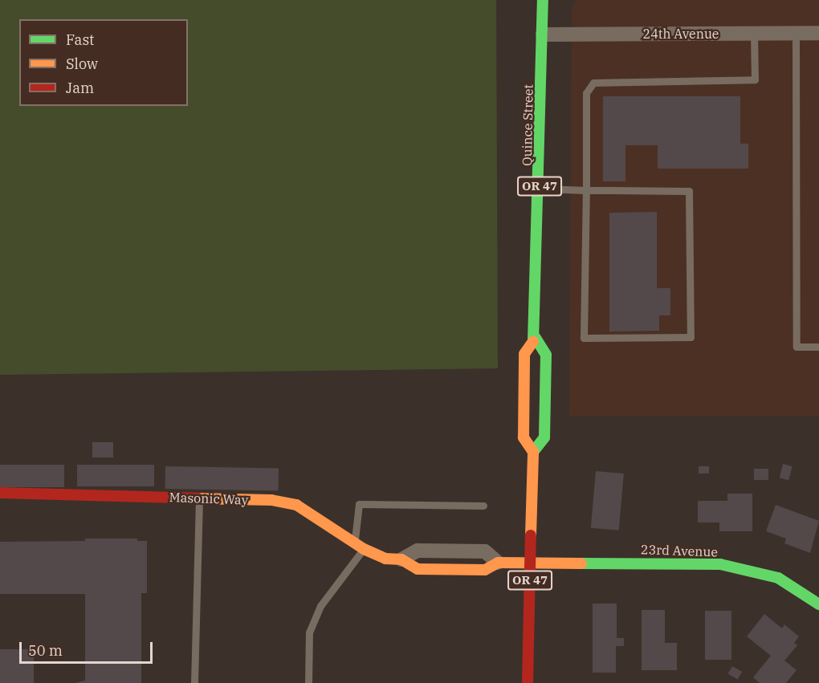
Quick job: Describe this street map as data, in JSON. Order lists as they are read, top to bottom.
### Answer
{
  "streets": {
    "main road": [
      "Quince Street",
      "OR 47",
      "Masonic Way",
      "23rd Avenue"
    ],
    "street": ["24th Avenue"]
  },
  "crossings": [
    ["24th Avenue", "Quince Street"],
    ["Quince Street", "Masonic Way"],
    ["Quince Street", "23rd Avenue"],
    ["Masonic Way", "23rd Avenue"]
  ],
  "legend": ["Fast", "Slow", "Jam"],
  "scale_bar": "50 m"
}
